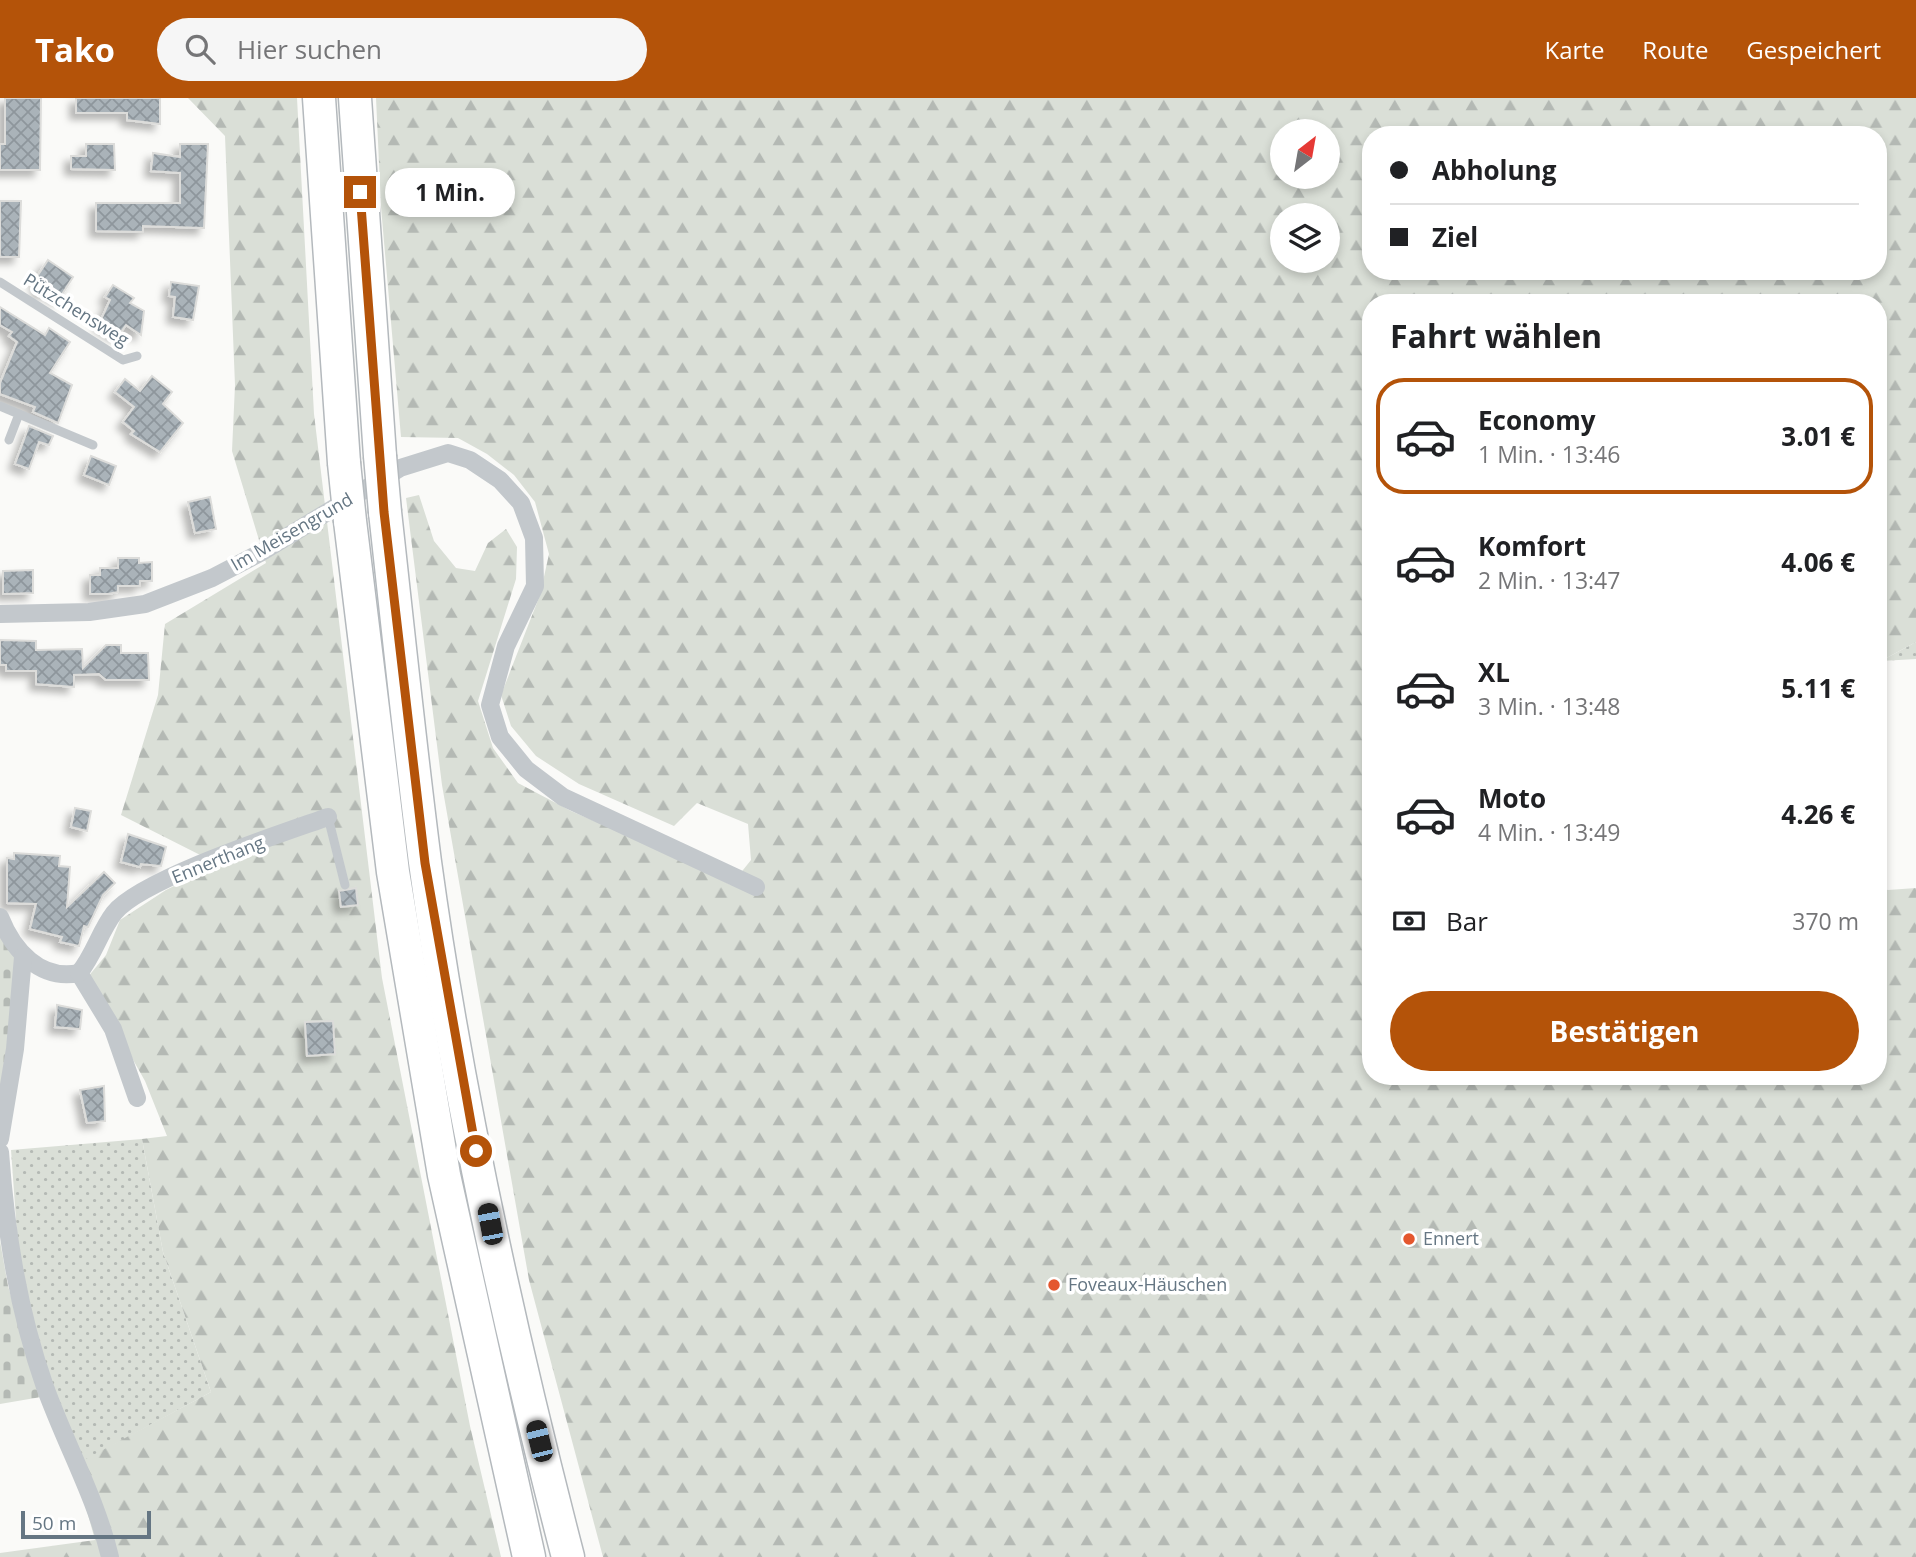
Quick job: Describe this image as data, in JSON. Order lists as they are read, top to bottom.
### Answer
{
  "streets": {
    "street": ["Im Meisengrund", "Ennerthang"],
    "lane": ["Pützchensweg"]
  },
  "places": ["Ennert", "Foveaux-Häuschen"],
  "scale_bar": "50 m",
  "north": "top right",
  "page": {
    "header": "Tako",
    "search": "Hier suchen",
    "nav": ["Karte", "Route", "Gespeichert"],
    "banner": ["Abholung", "Ziel"],
    "bubble": "1 Min.",
    "heading": "Fahrt wählen",
    "list": [
      {
        "name": "Economy",
        "note": "1 Min. · 13:46",
        "value": "3.01 €"
      },
      {
        "name": "Komfort",
        "note": "2 Min. · 13:47",
        "value": "4.06 €"
      },
      {
        "name": "XL",
        "note": "3 Min. · 13:48",
        "value": "5.11 €"
      },
      {
        "name": "Moto",
        "note": "4 Min. · 13:49",
        "value": "4.26 €"
      }
    ],
    "pay": ["Bar", "370 m"],
    "buttons": "Bestätigen",
    "scale": "50 m"
  }
}
